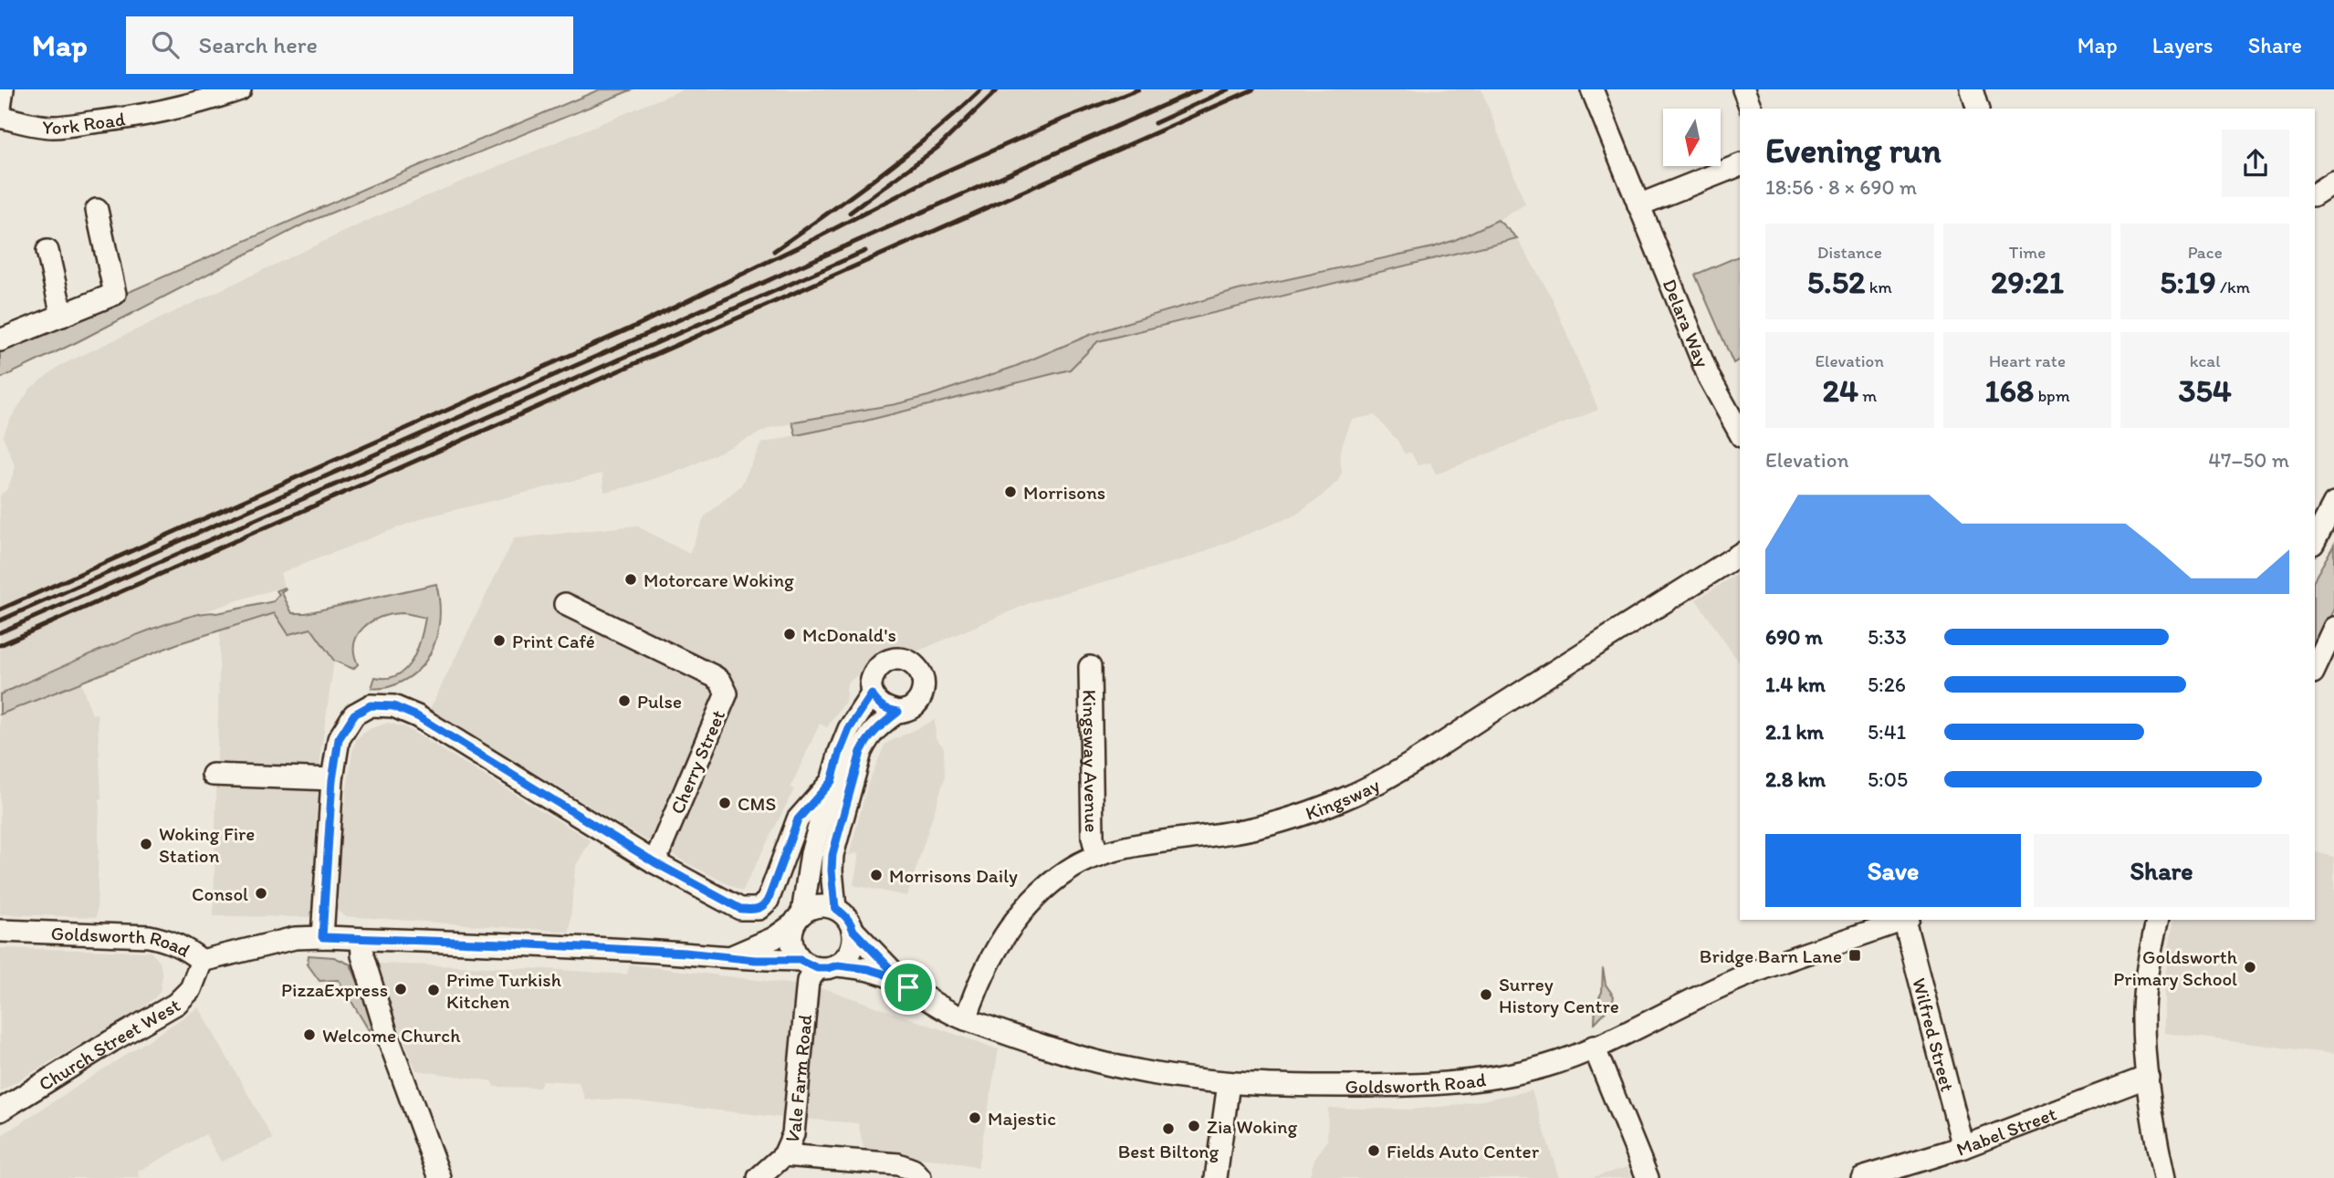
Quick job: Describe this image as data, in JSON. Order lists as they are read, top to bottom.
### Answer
{
  "streets": {
    "street": [
      "York Road",
      "Delara Way",
      "Cherry Street",
      "Kingsway Avenue",
      "Kingsway",
      "Goldsworth Road",
      "Wilfred Street",
      "Church Street West",
      "Vale Farm Road",
      "Mabel Street"
    ]
  },
  "crossings": [
    ["Kingsway Avenue", "Kingsway"],
    ["Kingsway", "Goldsworth Road"],
    ["Goldsworth Road", "Church Street West"],
    ["Goldsworth Road", "Vale Farm Road"],
    ["Wilfred Street", "Mabel Street"]
  ],
  "places": {
    "other": [
      "Morrisons",
      "Motorcare Woking",
      "McDonald's",
      "Print Café",
      "Pulse",
      "CMS",
      "Woking Fire Station",
      "Morrisons Daily",
      "Consol",
      "Goldsworth Primary School",
      "PizzaExpress",
      "Prime Turkish Kitchen",
      "Surrey History Centre",
      "Welcome Church",
      "Majestic",
      "Zia Woking",
      "Best Biltong",
      "Fields Auto Center"
    ],
    "transit": ["Bridge Barn Lane"]
  },
  "north": "bottom",
  "page": {
    "header": "Map",
    "search": "Search here",
    "nav": ["Map", "Layers", "Share"],
    "heading": ["Evening run", "18:56 · 8 × 690 m"],
    "stats": [
      ["Distance", "5.52 km"],
      ["Time", "29:21"],
      ["Pace", "5:19 /km"],
      ["Elevation", "24 m"],
      ["Heart rate", "168 bpm"],
      ["kcal", "354"]
    ],
    "chart": ["Elevation", "47–50 m"],
    "list": [
      {
        "name": "690 m",
        "note": "5:33"
      },
      {
        "name": "1.4 km",
        "note": "5:26"
      },
      {
        "name": "2.1 km",
        "note": "5:41"
      },
      {
        "name": "2.8 km",
        "note": "5:05"
      }
    ],
    "buttons": ["Save", "Share"]
  }
}
